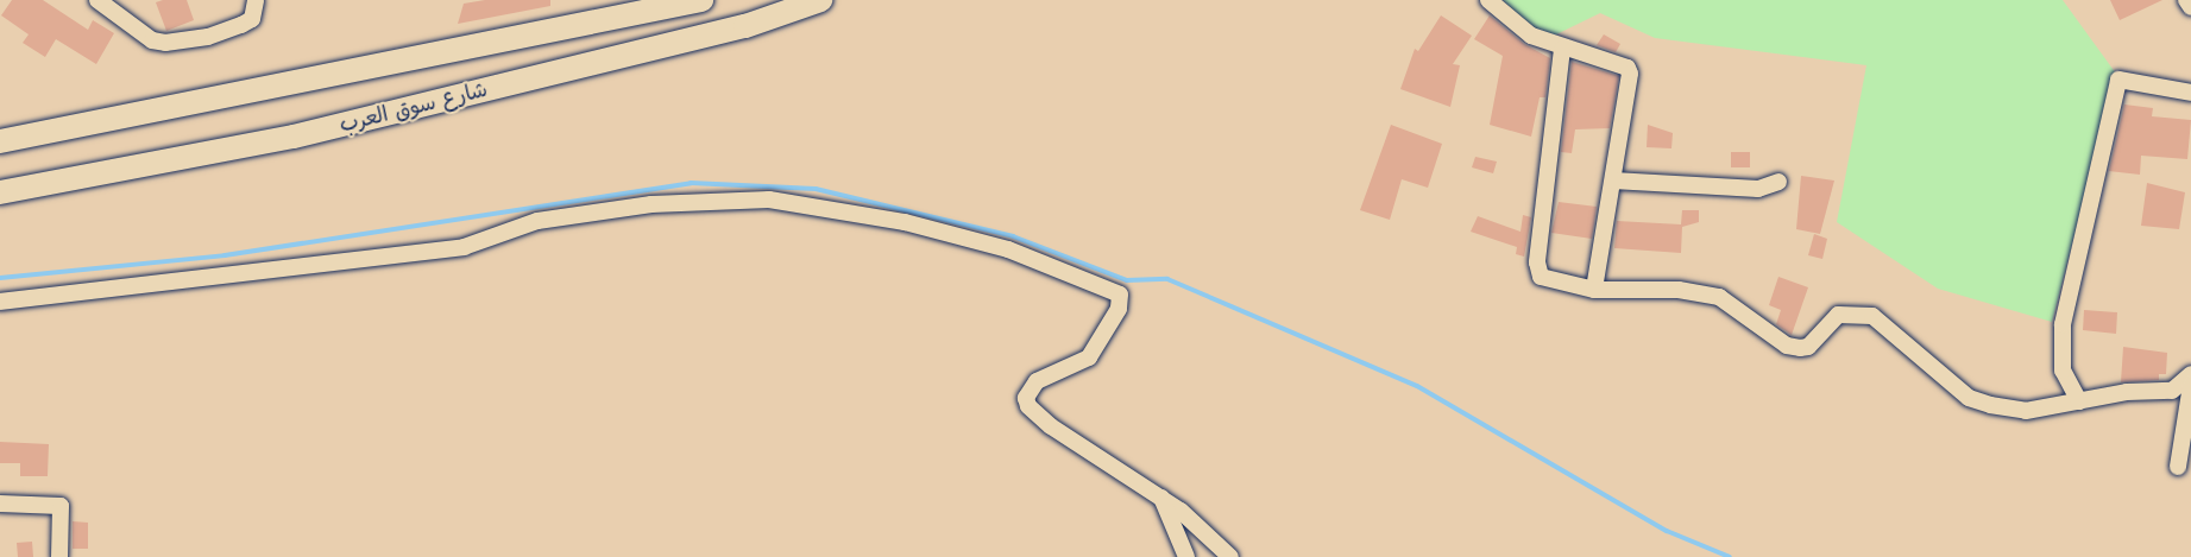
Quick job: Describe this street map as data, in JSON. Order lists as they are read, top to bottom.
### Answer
{
  "streets": {
    "main road": ["شارع سوق العرب"]
  }
}
